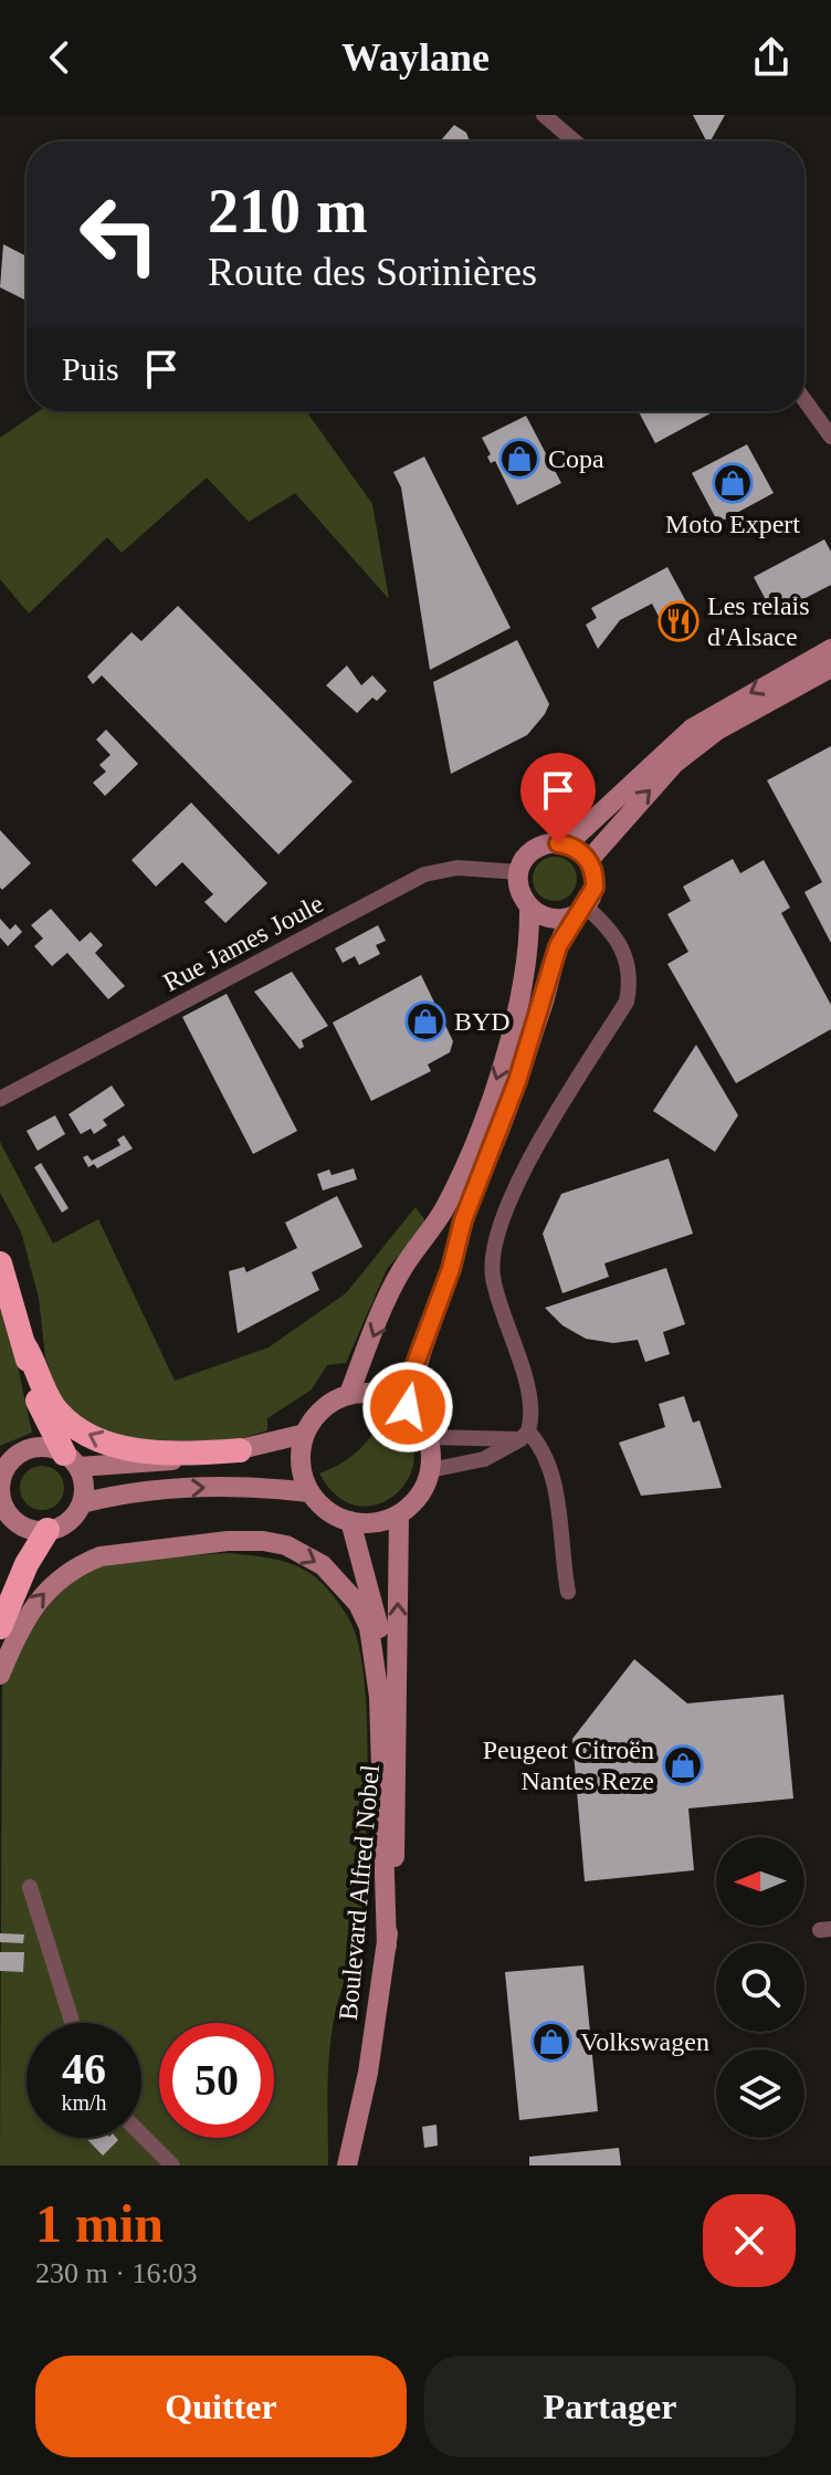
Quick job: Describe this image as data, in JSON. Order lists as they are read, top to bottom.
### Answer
{
  "streets": {
    "main road": ["Boulevard Alfred Nobel"],
    "street": ["Rue James Joule"]
  },
  "places": {
    "shop": [
      "Copa",
      "Moto Expert",
      "BYD",
      "Peugeot Citroën Nantes Reze",
      "Volkswagen"
    ],
    "restaurant": ["Les relais d'Alsace"]
  },
  "north": "left",
  "page": {
    "header": "Waylane",
    "turn": ["210 m", "Route des Sorinières"],
    "then": "Puis",
    "speed": "46 km/h",
    "limit": "50",
    "heading": ["1 min", "230 m · 16:03"],
    "buttons": ["Quitter", "Partager"]
  }
}
